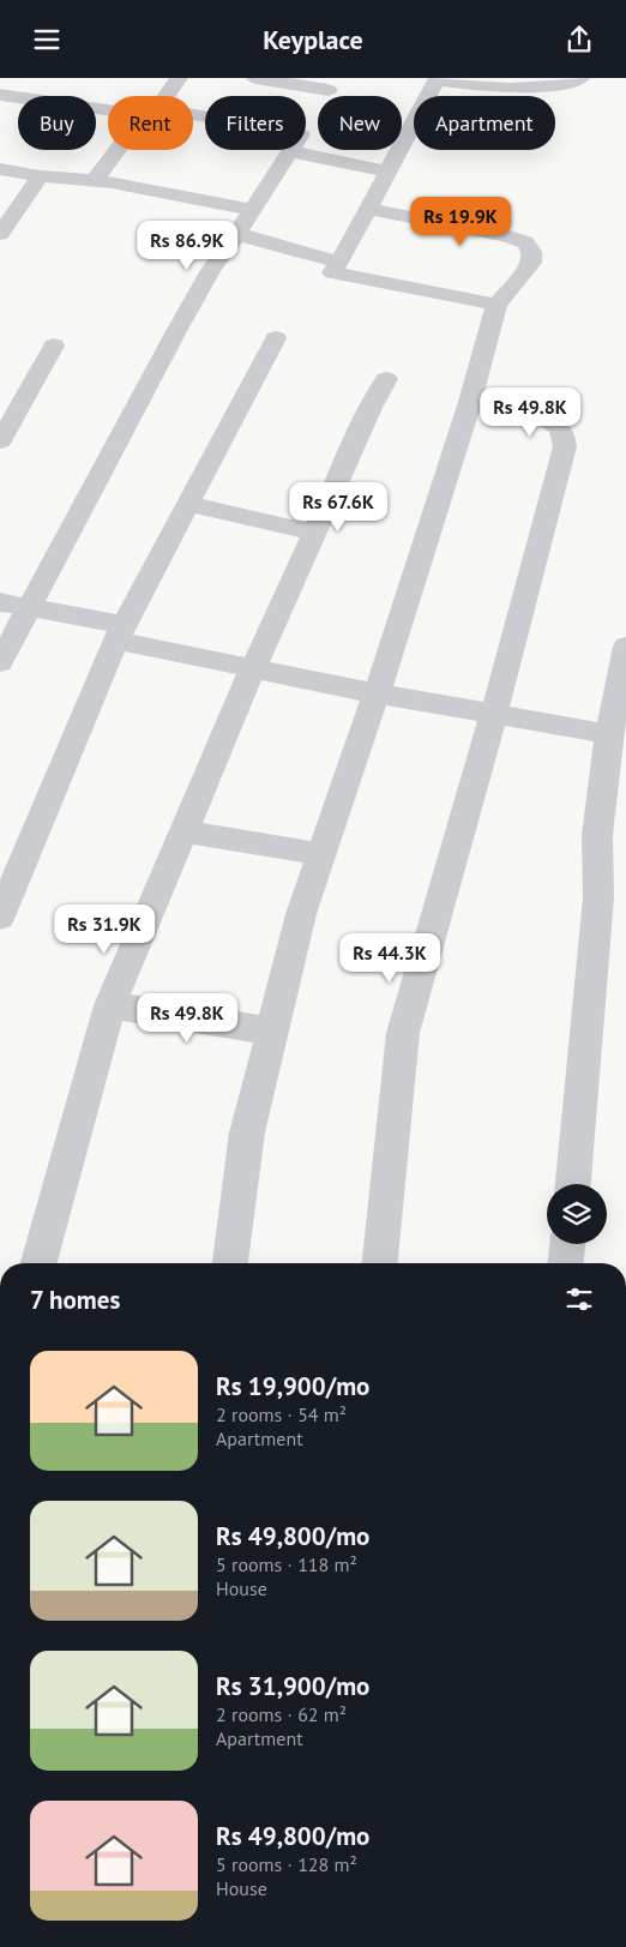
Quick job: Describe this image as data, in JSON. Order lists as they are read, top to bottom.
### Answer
{
  "page": {
    "header": "Keyplace",
    "chip": [
      "Buy",
      "Rent",
      "Filters",
      "New",
      "Apartment"
    ],
    "price": [
      "Rs 19.9K",
      "Rs 86.9K",
      "Rs 49.8K",
      "Rs 67.6K",
      "Rs 31.9K",
      "Rs 44.3K",
      "Rs 49.8K"
    ],
    "heading": "7 homes",
    "list": [
      {
        "name": "Rs 19,900/mo",
        "note": "2 rooms · 54 m² · Apartment"
      },
      {
        "name": "Rs 49,800/mo",
        "note": "5 rooms · 118 m² · House"
      },
      {
        "name": "Rs 31,900/mo",
        "note": "2 rooms · 62 m² · Apartment"
      },
      {
        "name": "Rs 49,800/mo",
        "note": "5 rooms · 128 m² · House"
      }
    ]
  }
}
